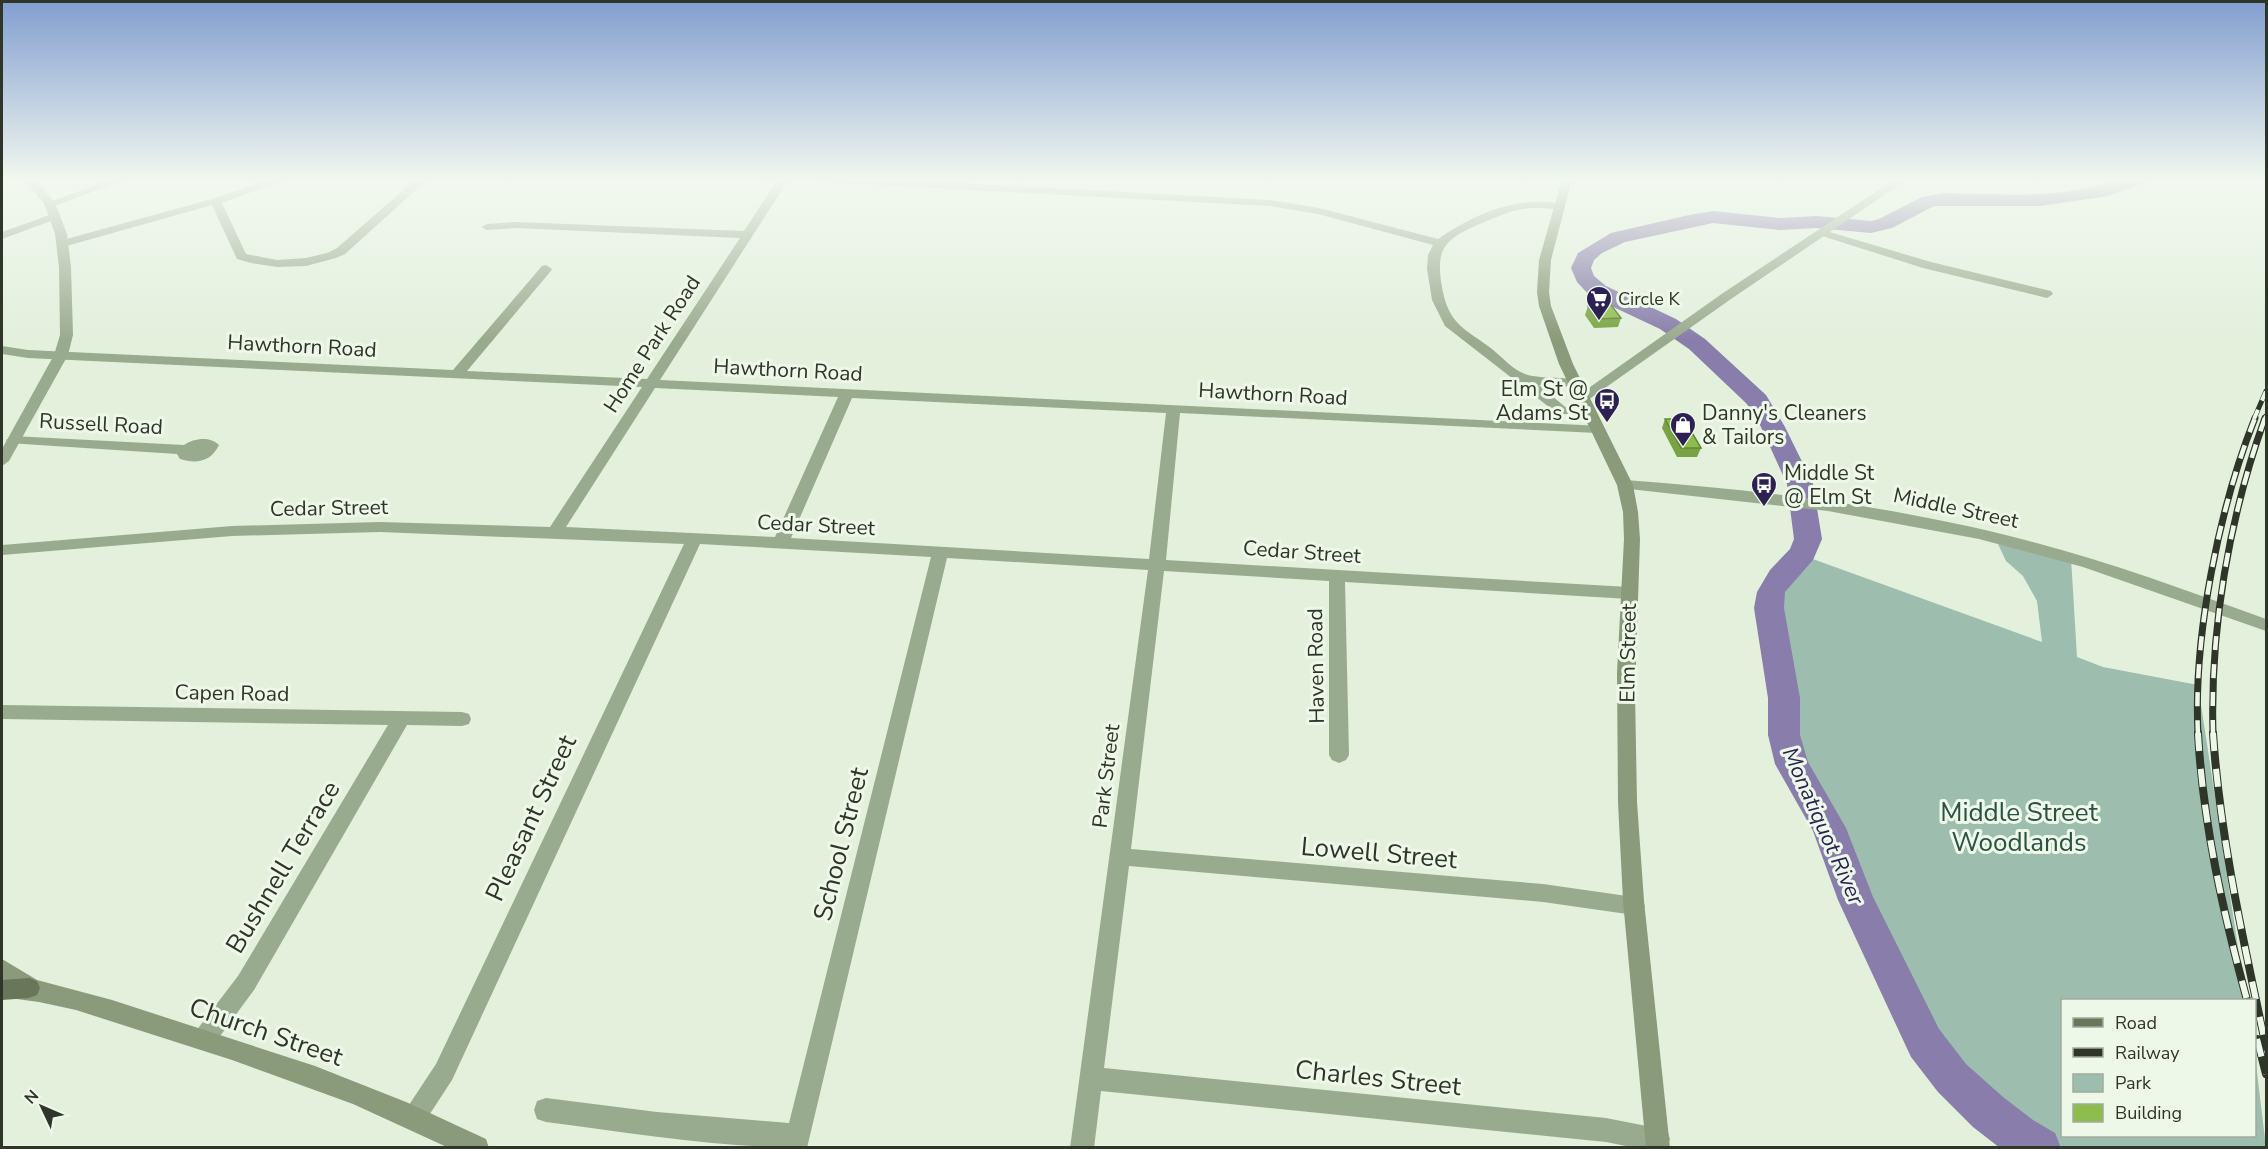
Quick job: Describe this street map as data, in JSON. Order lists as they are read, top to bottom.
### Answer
{
  "streets": {
    "main road": ["Elm Street", "Church Street"],
    "street": [
      "Home Park Road",
      "Hawthorn Road",
      "Russell Road",
      "Cedar Street",
      "Middle Street",
      "Haven Road",
      "Capen Road",
      "Park Street",
      "Pleasant Street",
      "School Street",
      "Lowell Street",
      "Bushnell Terrace",
      "Charles Street"
    ]
  },
  "crossings": [
    ["Home Park Road", "Hawthorn Road"],
    ["Home Park Road", "Cedar Street"],
    ["Hawthorn Road", "Elm Street"],
    ["Hawthorn Road", "Park Street"],
    ["Cedar Street", "Elm Street"],
    ["Cedar Street", "Haven Road"],
    ["Cedar Street", "Park Street"],
    ["Cedar Street", "Pleasant Street"],
    ["Cedar Street", "School Street"],
    ["Middle Street", "Elm Street"],
    ["Elm Street", "Lowell Street"],
    ["Elm Street", "Charles Street"],
    ["Capen Road", "Bushnell Terrace"],
    ["Park Street", "Lowell Street"],
    ["Park Street", "Charles Street"],
    ["Pleasant Street", "Church Street"],
    ["Bushnell Terrace", "Church Street"]
  ],
  "water": ["Monatiquot River"],
  "parks": ["Middle Street Woodlands"],
  "places": {
    "supermarket": ["Circle K"],
    "bus stop": ["Elm St @ Adams St", "Middle St @ Elm St"],
    "shop": ["Danny's Cleaners & Tailors"]
  },
  "legend": [
    "Road",
    "Railway",
    "Park",
    "Building"
  ],
  "north": "top left"
}
